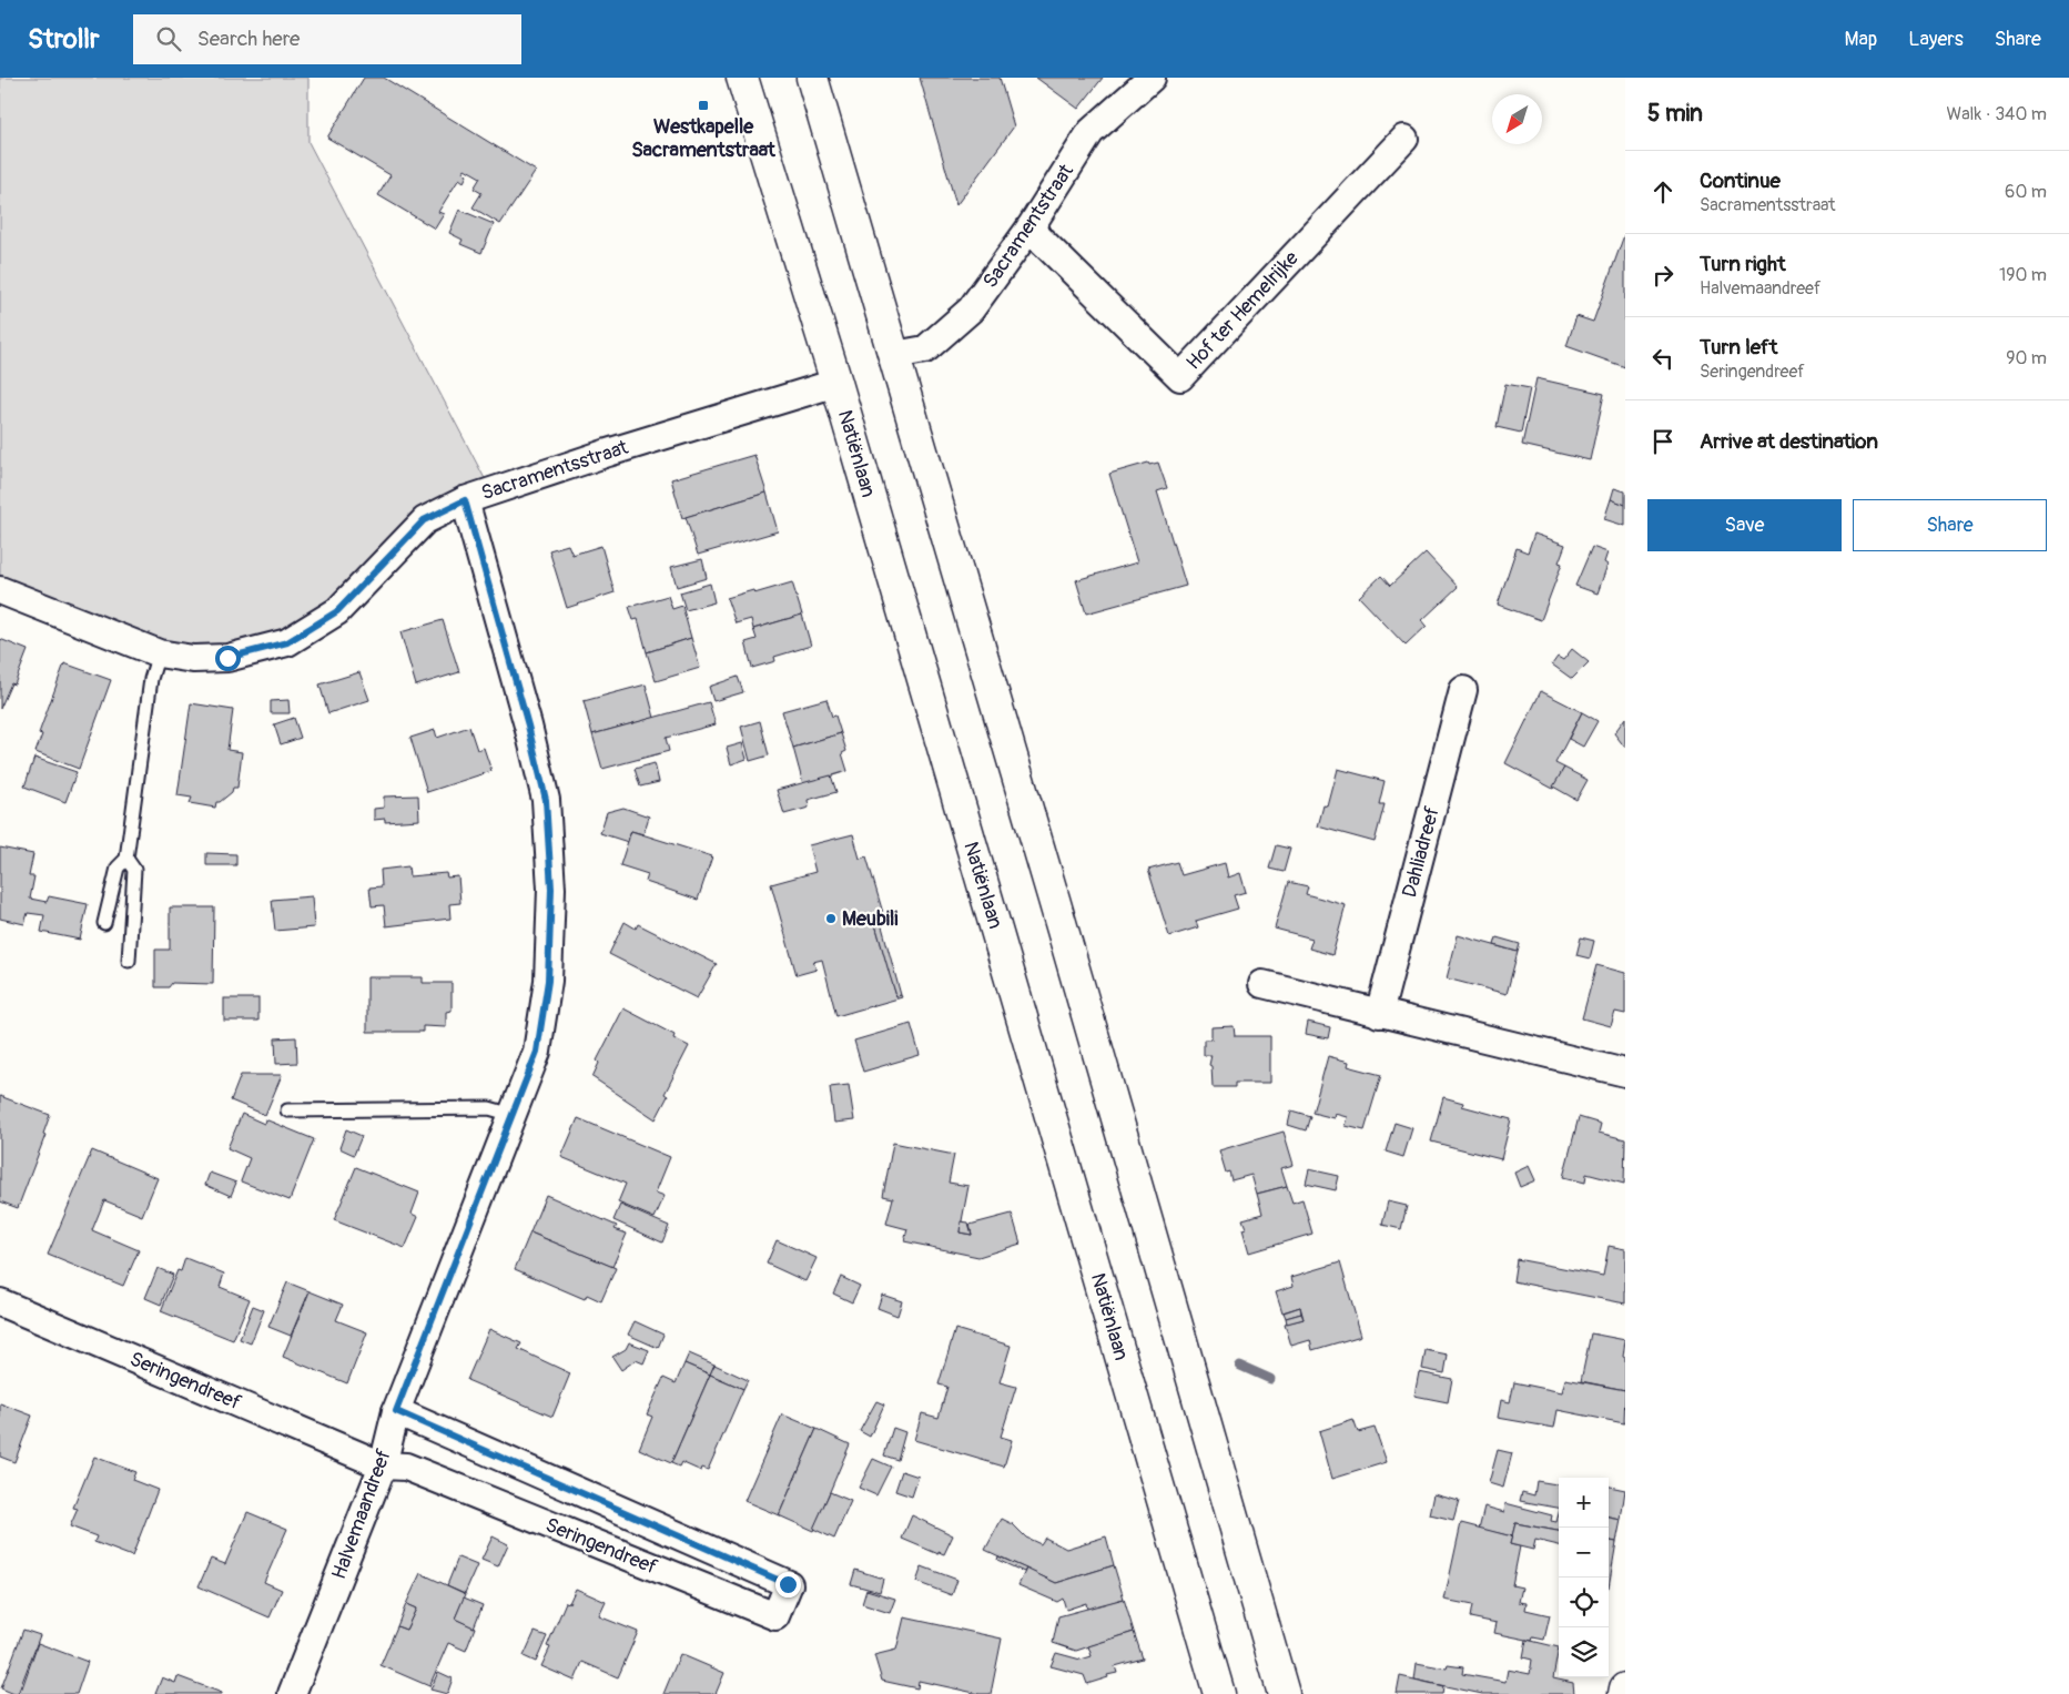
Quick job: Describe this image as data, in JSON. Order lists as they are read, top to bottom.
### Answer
{
  "streets": {
    "main road": ["Natiënlaan"],
    "street": [
      "Sacramentstraat",
      "Hof ter Hemelrijke",
      "Sacramentsstraat",
      "Dahliadreef",
      "Seringendreef",
      "Halvemaandreef"
    ]
  },
  "crossings": [
    ["Sacramentstraat", "Hof ter Hemelrijke"],
    ["Natiënlaan", "Sacramentsstraat"],
    ["Sacramentsstraat", "Halvemaandreef"],
    ["Seringendreef", "Halvemaandreef"]
  ],
  "places": {
    "transit": ["Westkapelle Sacramentstraat"],
    "other": ["Meubili"]
  },
  "north": "bottom left",
  "page": {
    "header": "Strollr",
    "search": "Search here",
    "nav": ["Map", "Layers", "Share"],
    "heading": ["5 min", "Walk · 340 m"],
    "list": [
      ["Continue", "Sacramentsstraat", "60 m"],
      ["Turn right", "Halvemaandreef", "190 m"],
      ["Turn left", "Seringendreef", "90 m"],
      "Arrive at destination"
    ],
    "buttons": ["Save", "Share"],
    "map_buttons": ["+", "−"]
  }
}
